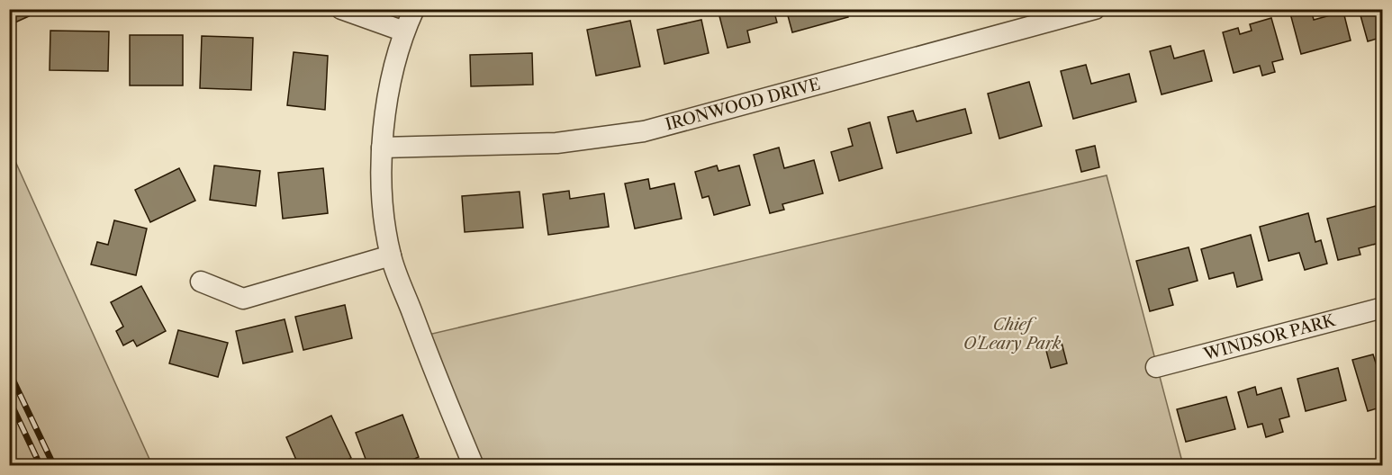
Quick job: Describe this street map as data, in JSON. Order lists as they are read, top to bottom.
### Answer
{
  "streets": {
    "street": ["IRONWOOD DRIVE", "WINDSOR PARK"]
  },
  "parks": ["Chief O'Leary Park"]
}
